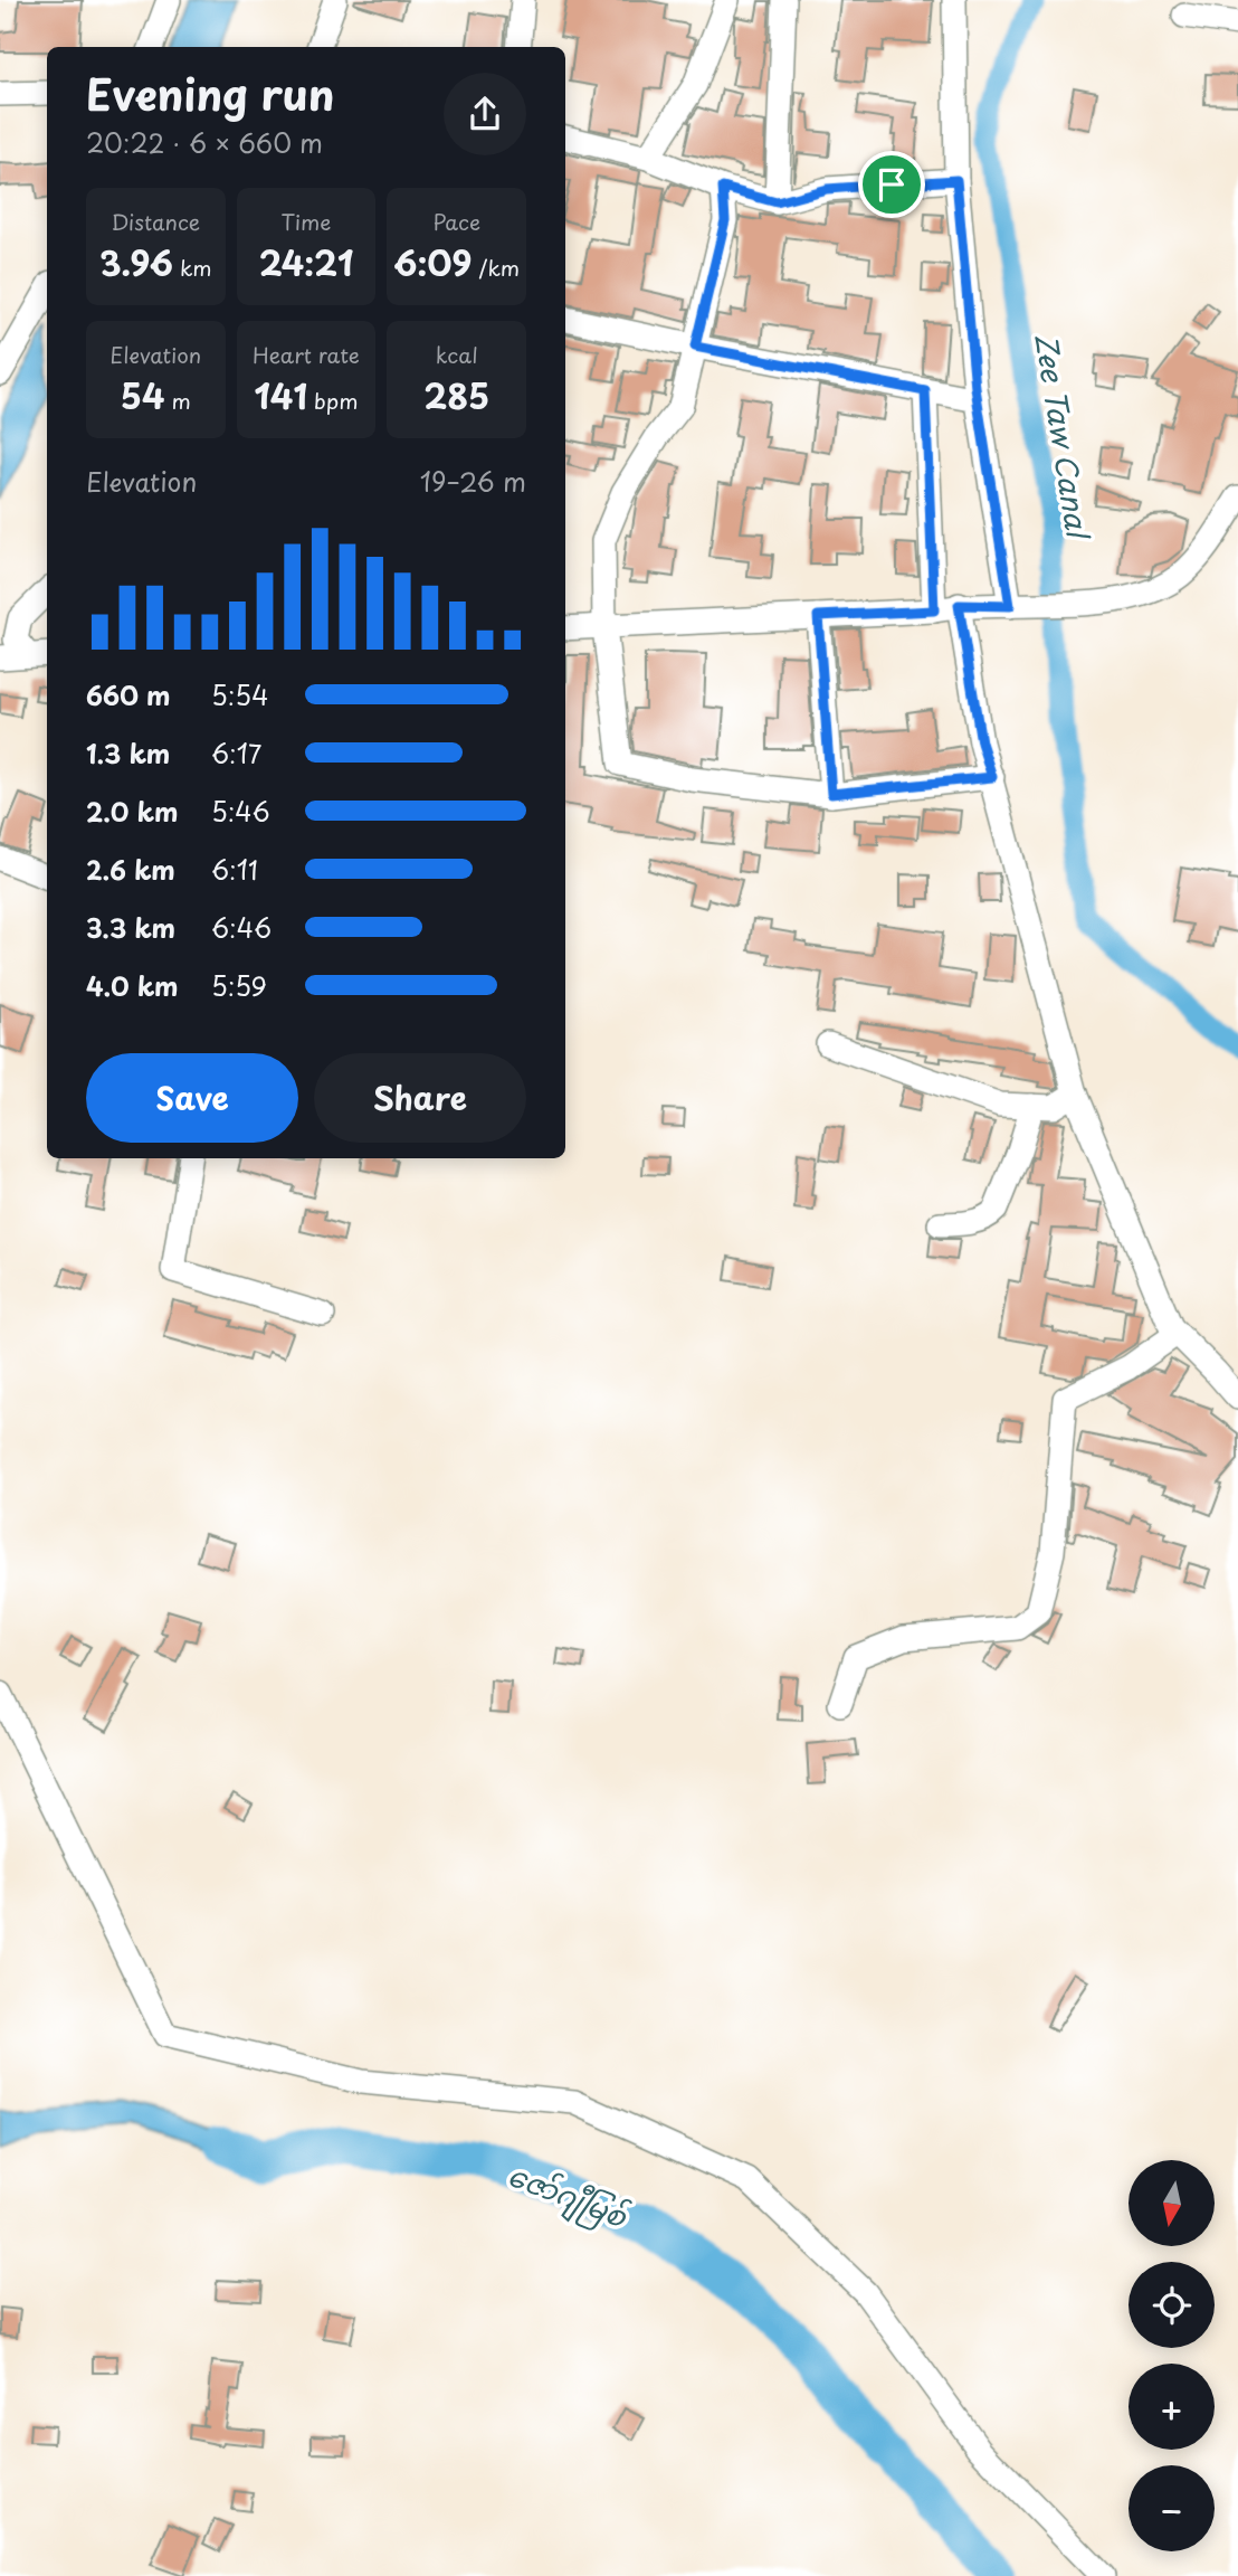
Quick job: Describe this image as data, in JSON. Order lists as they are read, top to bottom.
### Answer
{
  "water": ["Zee Taw Canal", "ဇော်ဂျီမြစ်"],
  "north": "bottom",
  "page": {
    "heading": ["Evening run", "20:22 · 6 × 660 m"],
    "stats": [
      ["Distance", "3.96 km"],
      ["Time", "24:21"],
      ["Pace", "6:09 /km"],
      ["Elevation", "54 m"],
      ["Heart rate", "141 bpm"],
      ["kcal", "285"]
    ],
    "chart": ["Elevation", "19–26 m"],
    "list": [
      {
        "name": "660 m",
        "note": "5:54"
      },
      {
        "name": "1.3 km",
        "note": "6:17"
      },
      {
        "name": "2.0 km",
        "note": "5:46"
      },
      {
        "name": "2.6 km",
        "note": "6:11"
      },
      {
        "name": "3.3 km",
        "note": "6:46"
      },
      {
        "name": "4.0 km",
        "note": "5:59"
      }
    ],
    "buttons": ["Save", "Share"],
    "map_buttons": ["+", "−"]
  }
}
